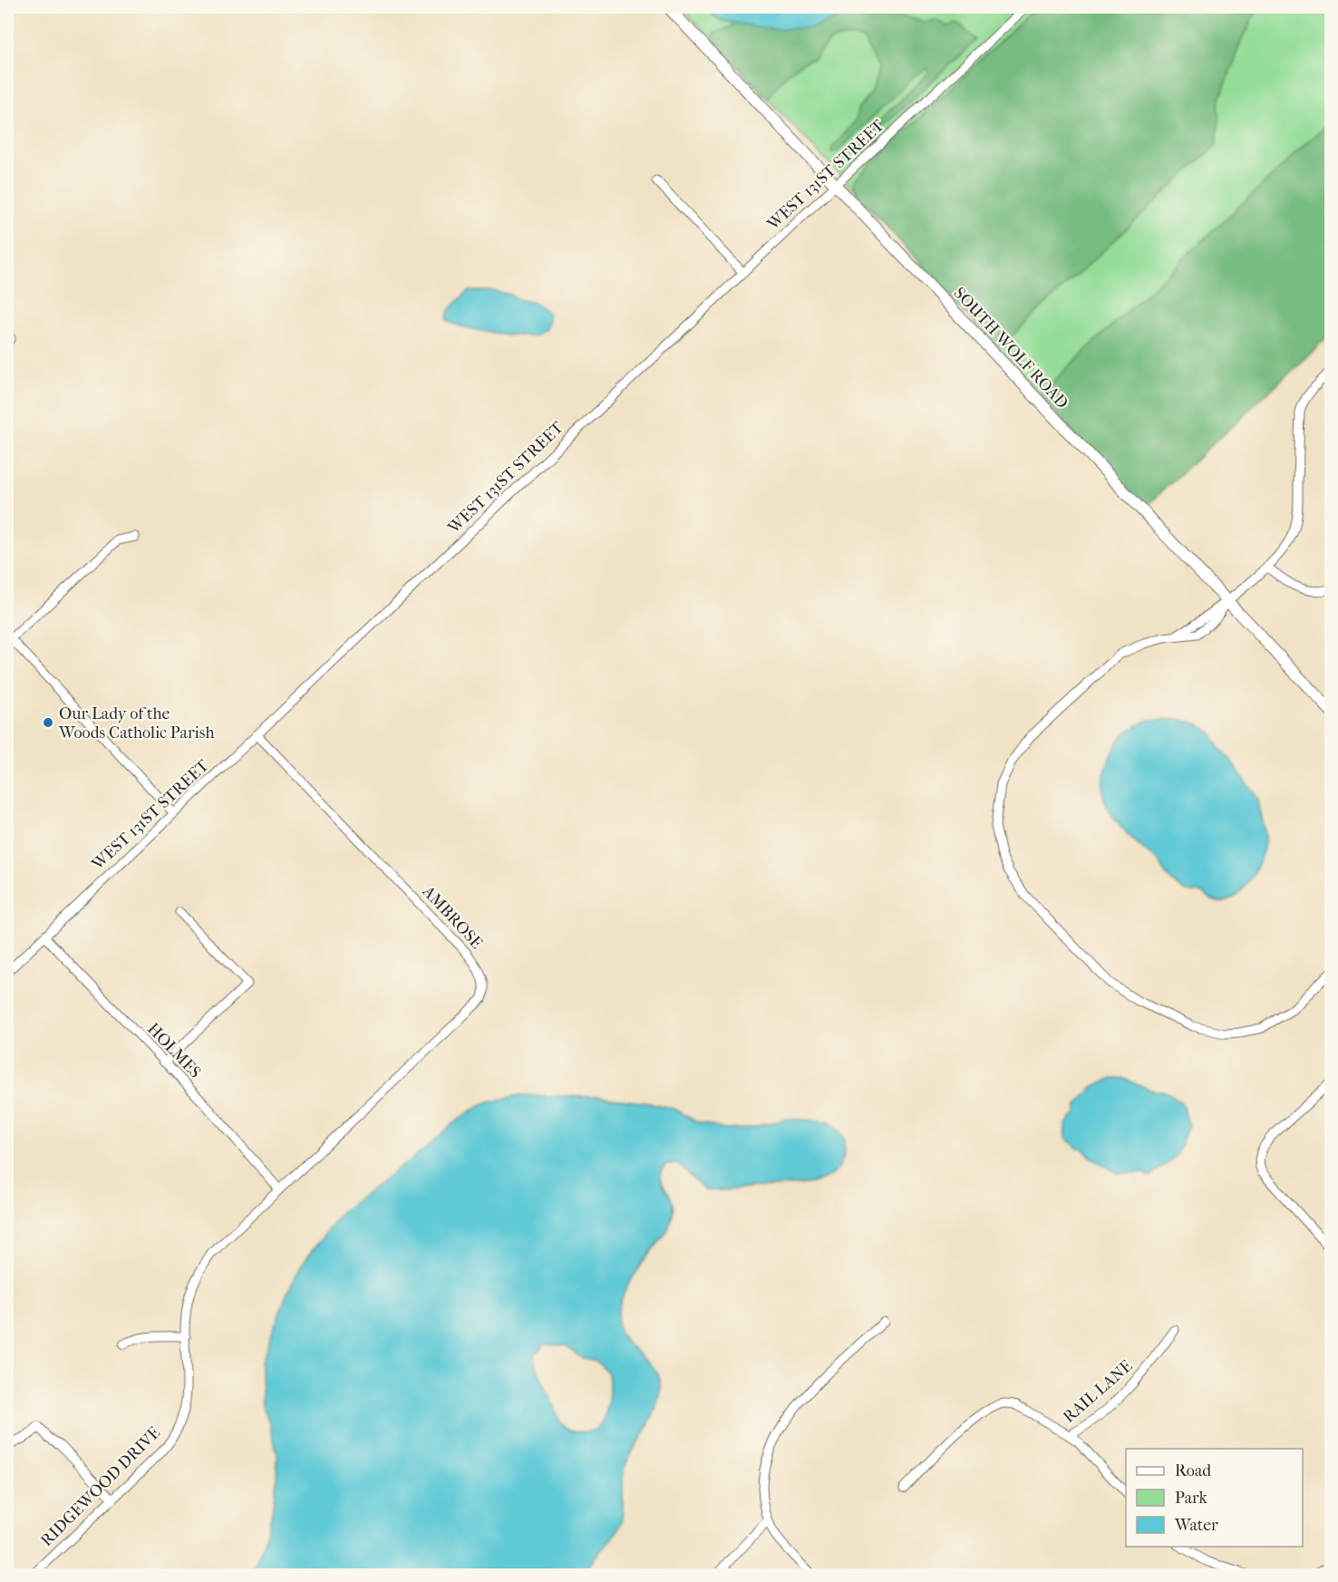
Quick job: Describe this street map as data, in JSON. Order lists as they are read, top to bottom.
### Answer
{
  "streets": {
    "main road": ["SOUTH WOLF ROAD"],
    "street": [
      "WEST 131ST STREET",
      "AMBROSE",
      "HOLMES",
      "RAIL LANE",
      "RIDGEWOOD DRIVE"
    ]
  },
  "crossings": [
    ["WEST 131ST STREET", "SOUTH WOLF ROAD"],
    ["WEST 131ST STREET", "AMBROSE"],
    ["WEST 131ST STREET", "HOLMES"],
    ["AMBROSE", "HOLMES"],
    ["AMBROSE", "RIDGEWOOD DRIVE"],
    ["HOLMES", "RIDGEWOOD DRIVE"]
  ],
  "places": ["Our Lady of the Woods Catholic Parish"],
  "legend": ["Road", "Park", "Water"]
}
